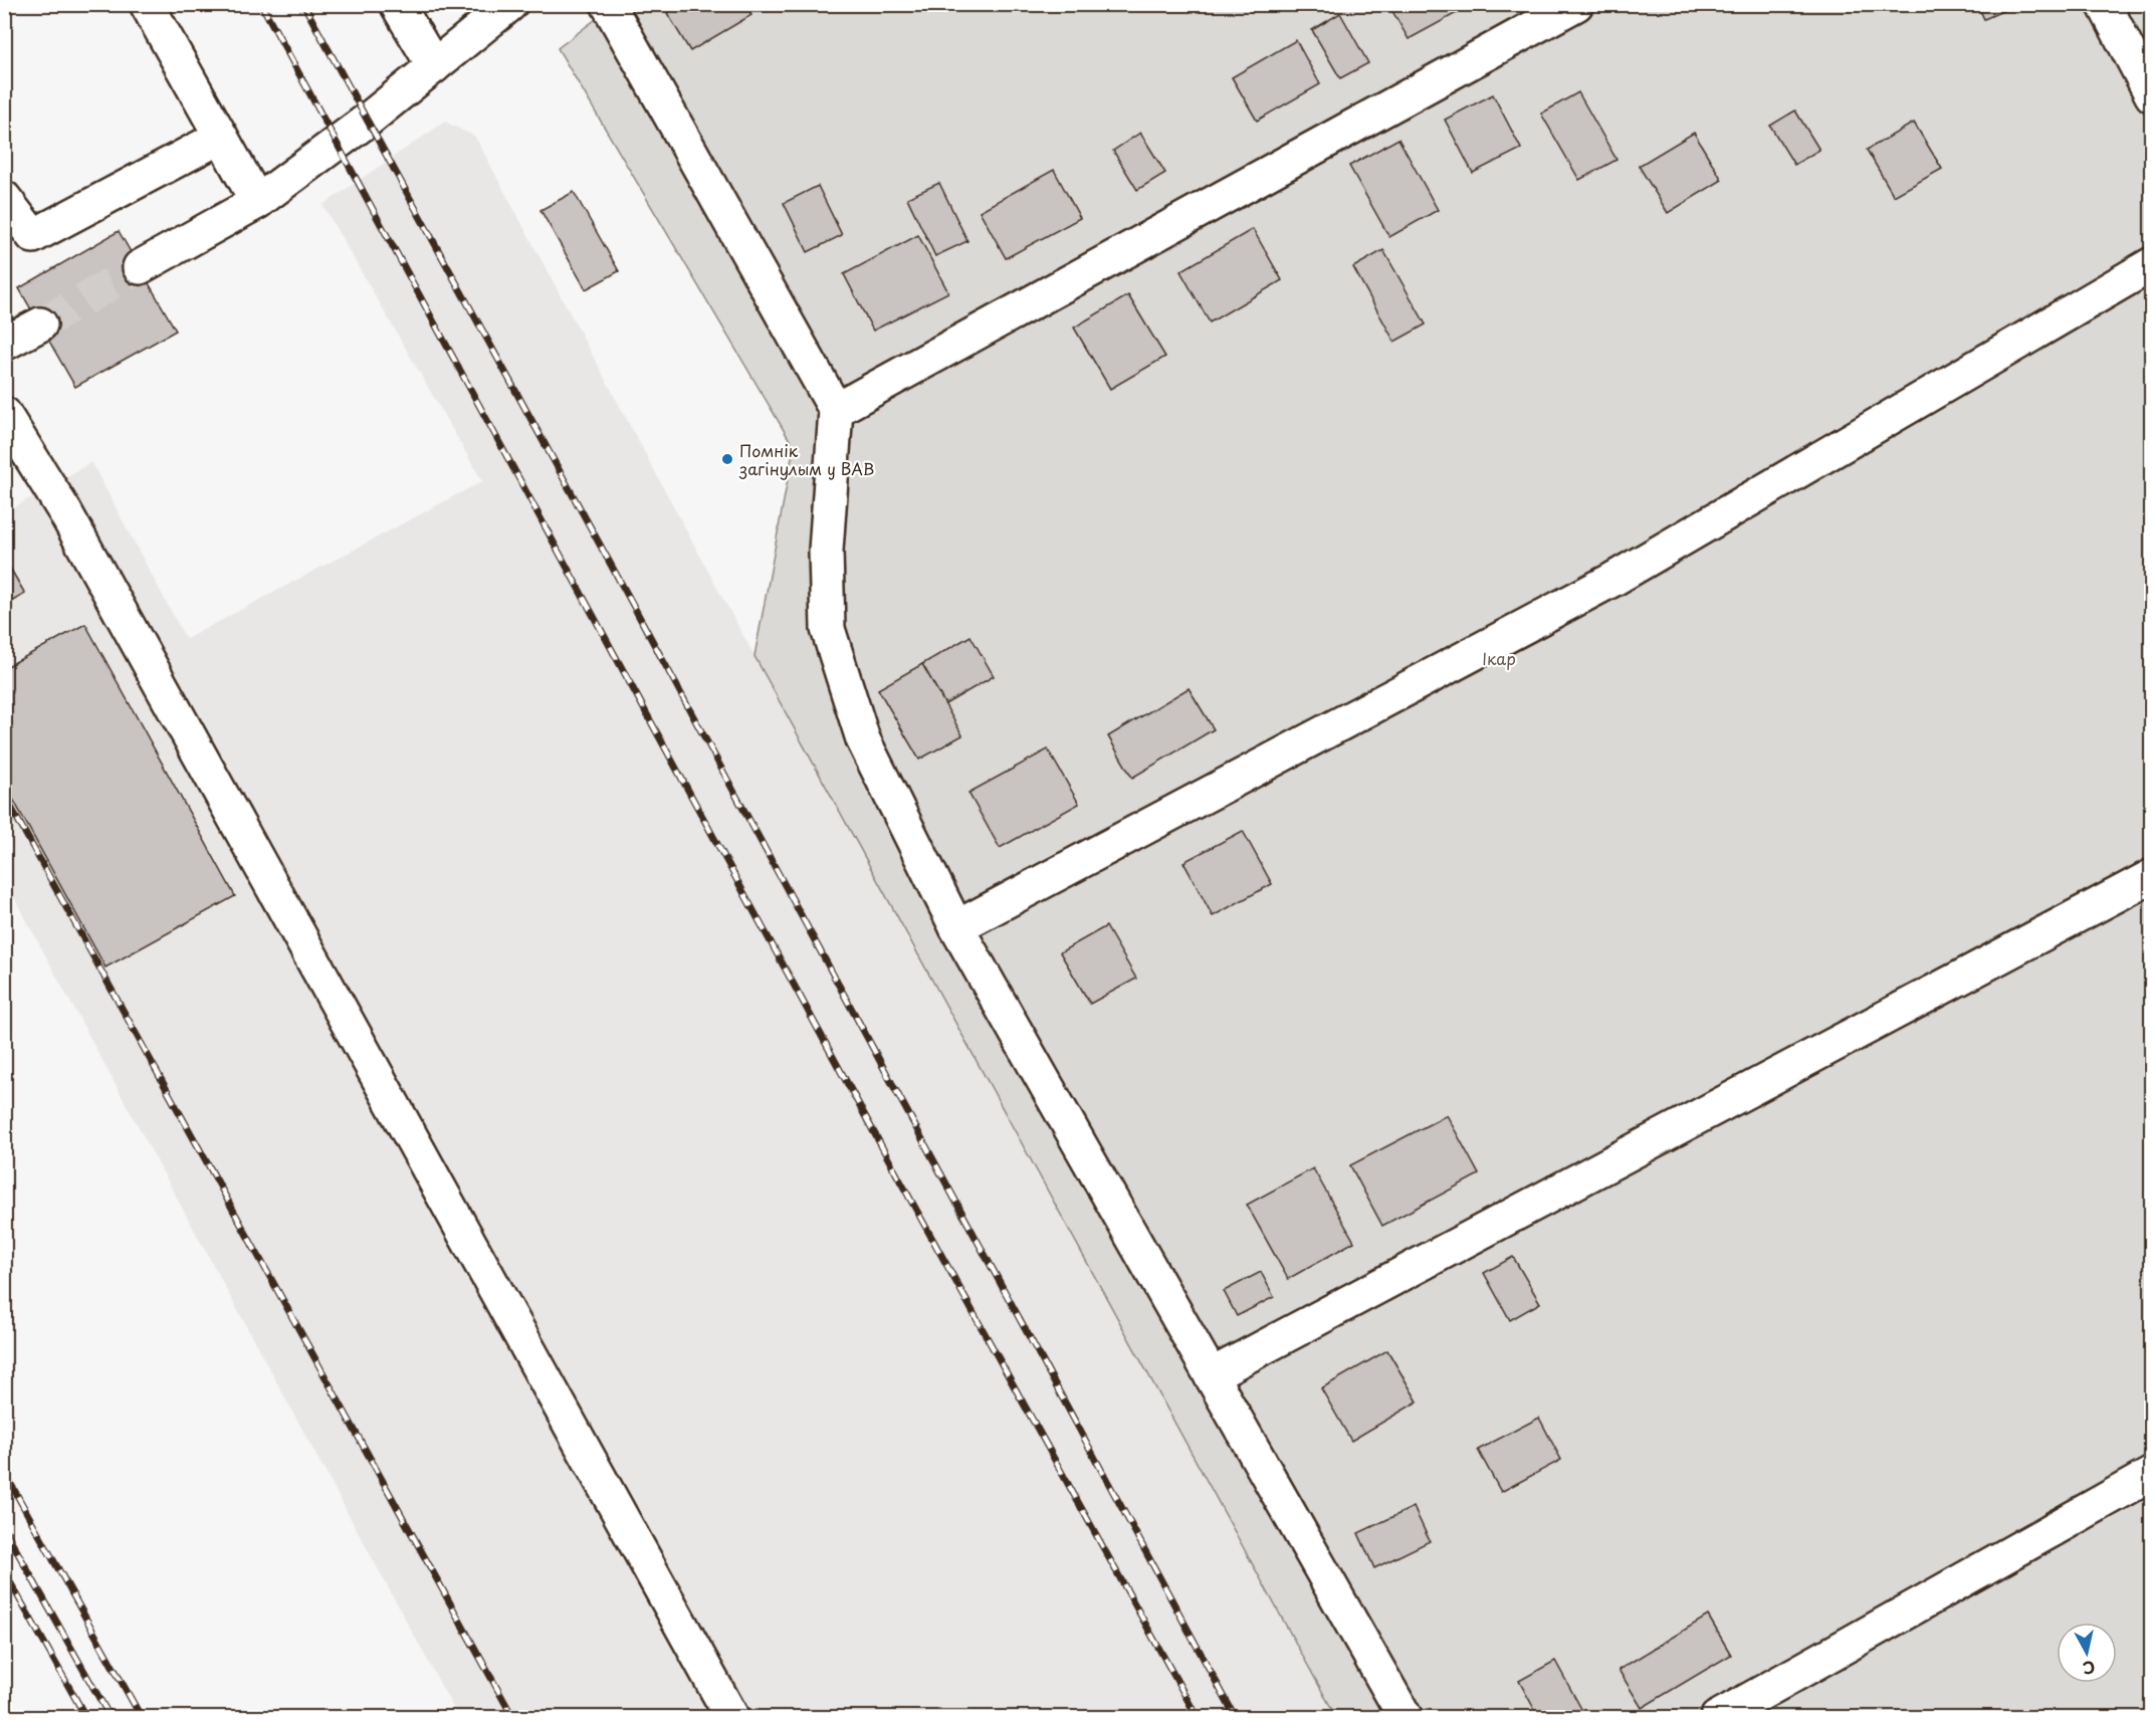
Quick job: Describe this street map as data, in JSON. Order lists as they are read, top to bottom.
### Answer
{
  "parks": ["Ікар"],
  "places": ["Помнік загінулым у ВАВ"],
  "north": "bottom"
}
